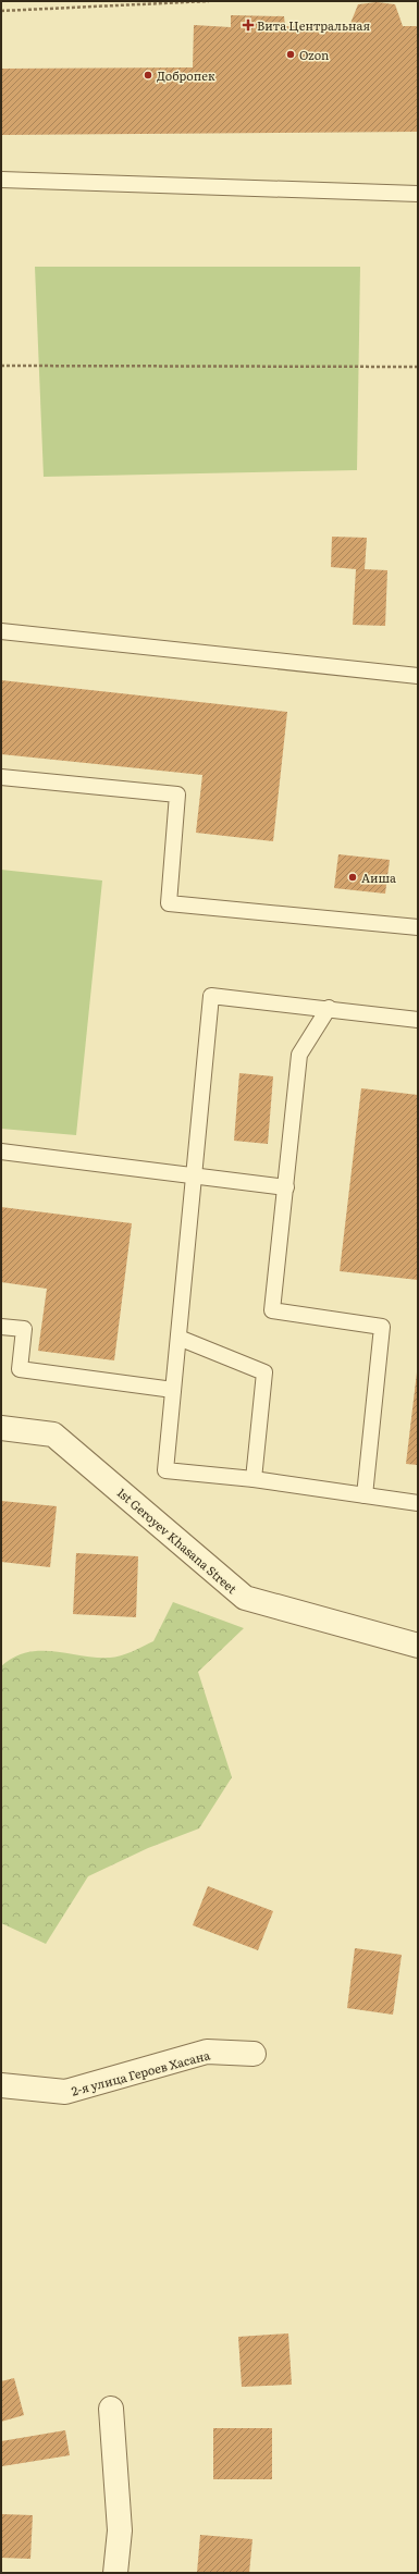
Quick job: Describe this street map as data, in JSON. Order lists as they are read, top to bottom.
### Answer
{
  "streets": {
    "street": ["1st Geroyev Khasana Street", "2-я улица Героев Хасана"]
  },
  "places": {
    "health": ["Вита Центральная"],
    "other": ["Ozon", "Добропек", "Аиша"]
  }
}
